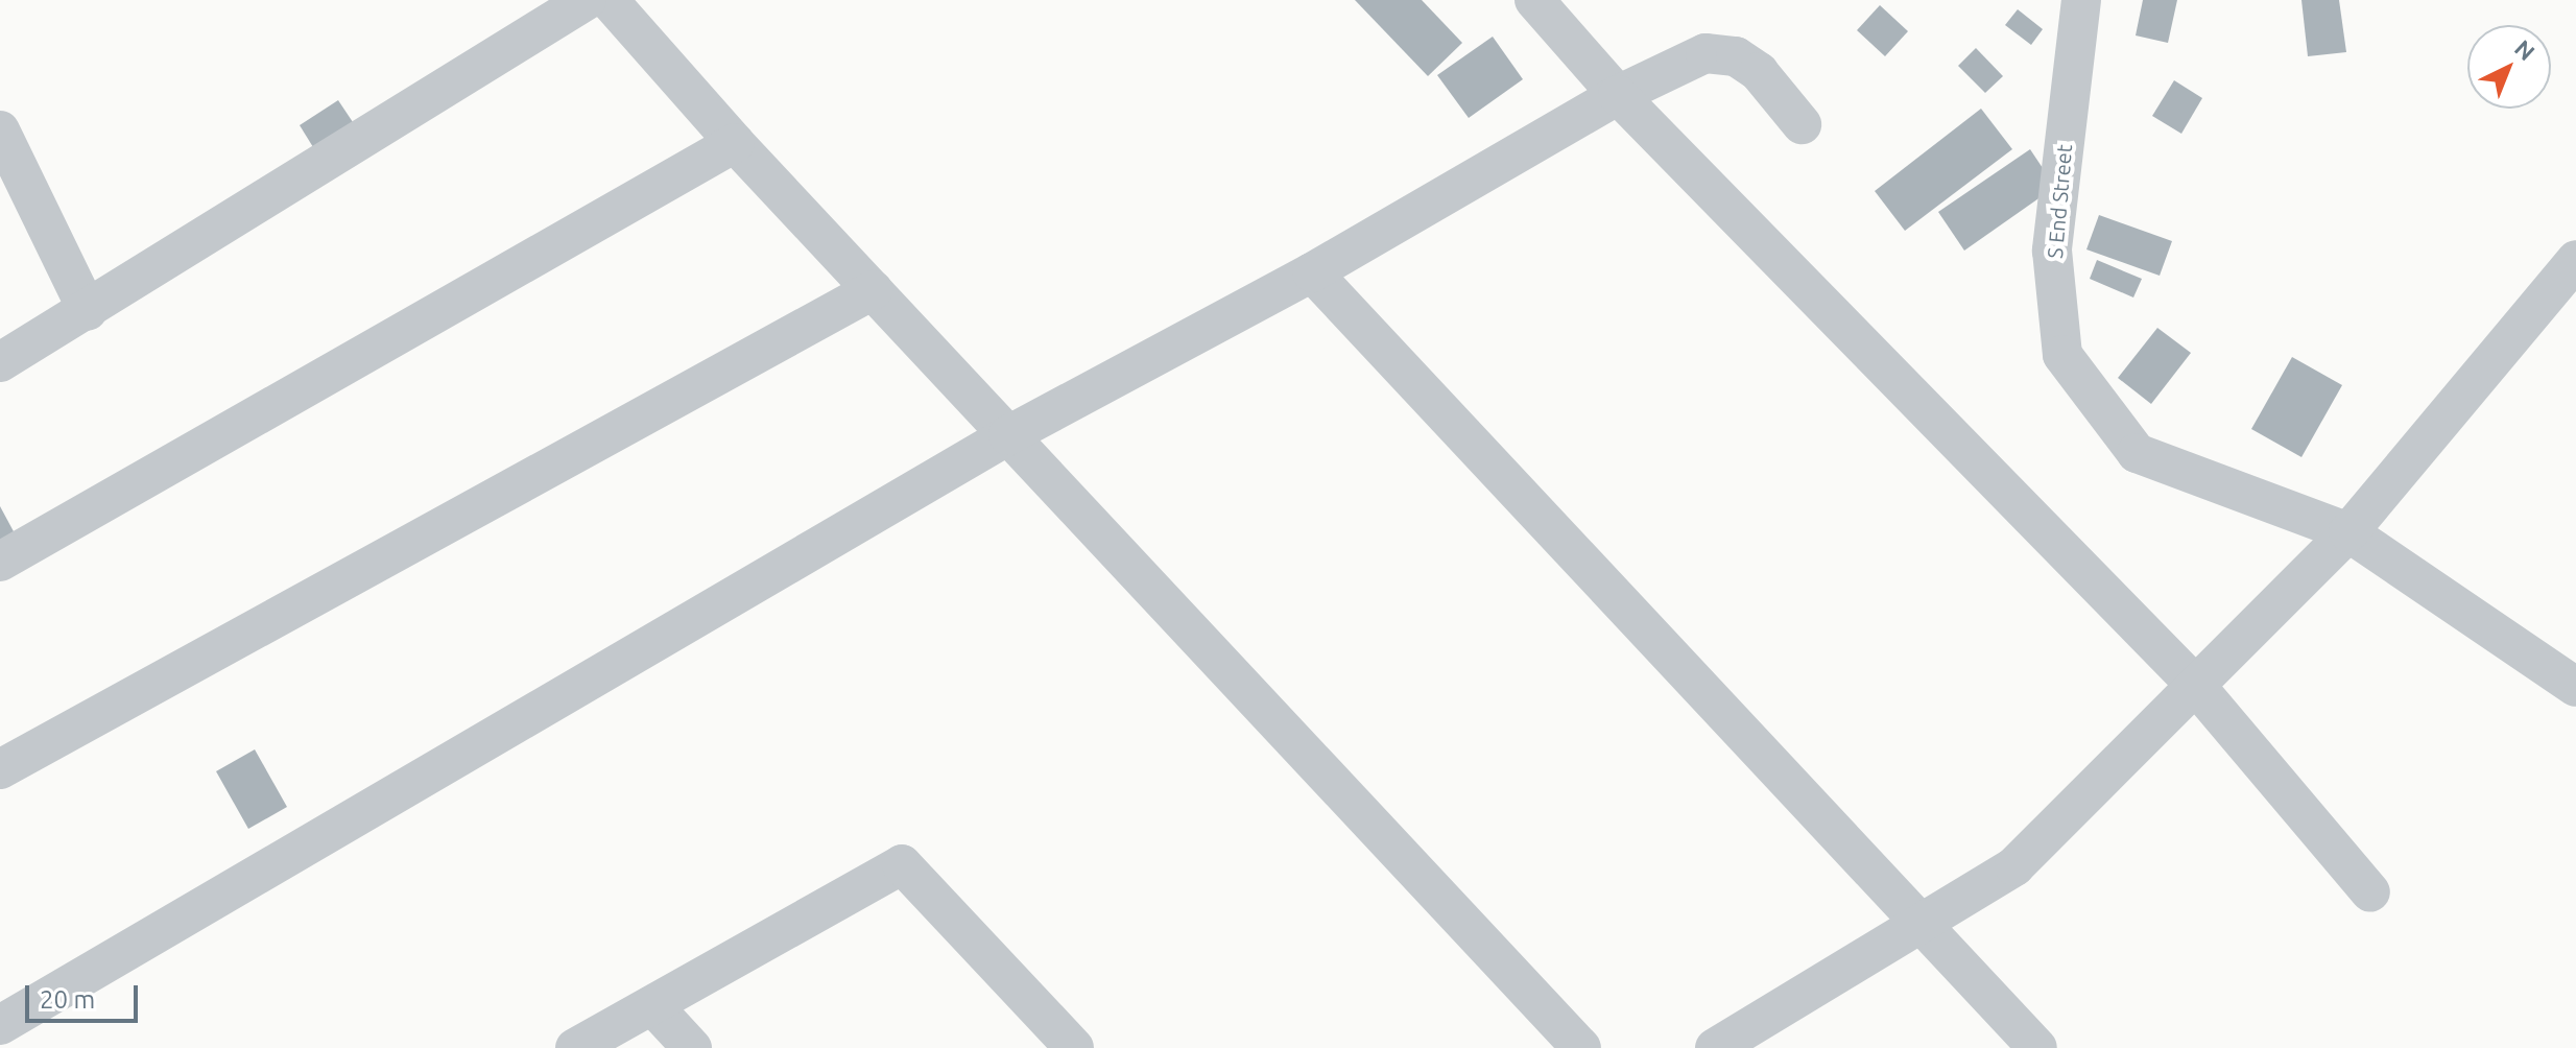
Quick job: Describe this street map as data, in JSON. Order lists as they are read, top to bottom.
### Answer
{
  "streets": {
    "street": ["S End Street"]
  },
  "scale_bar": "20 m",
  "north": "top right"
}
